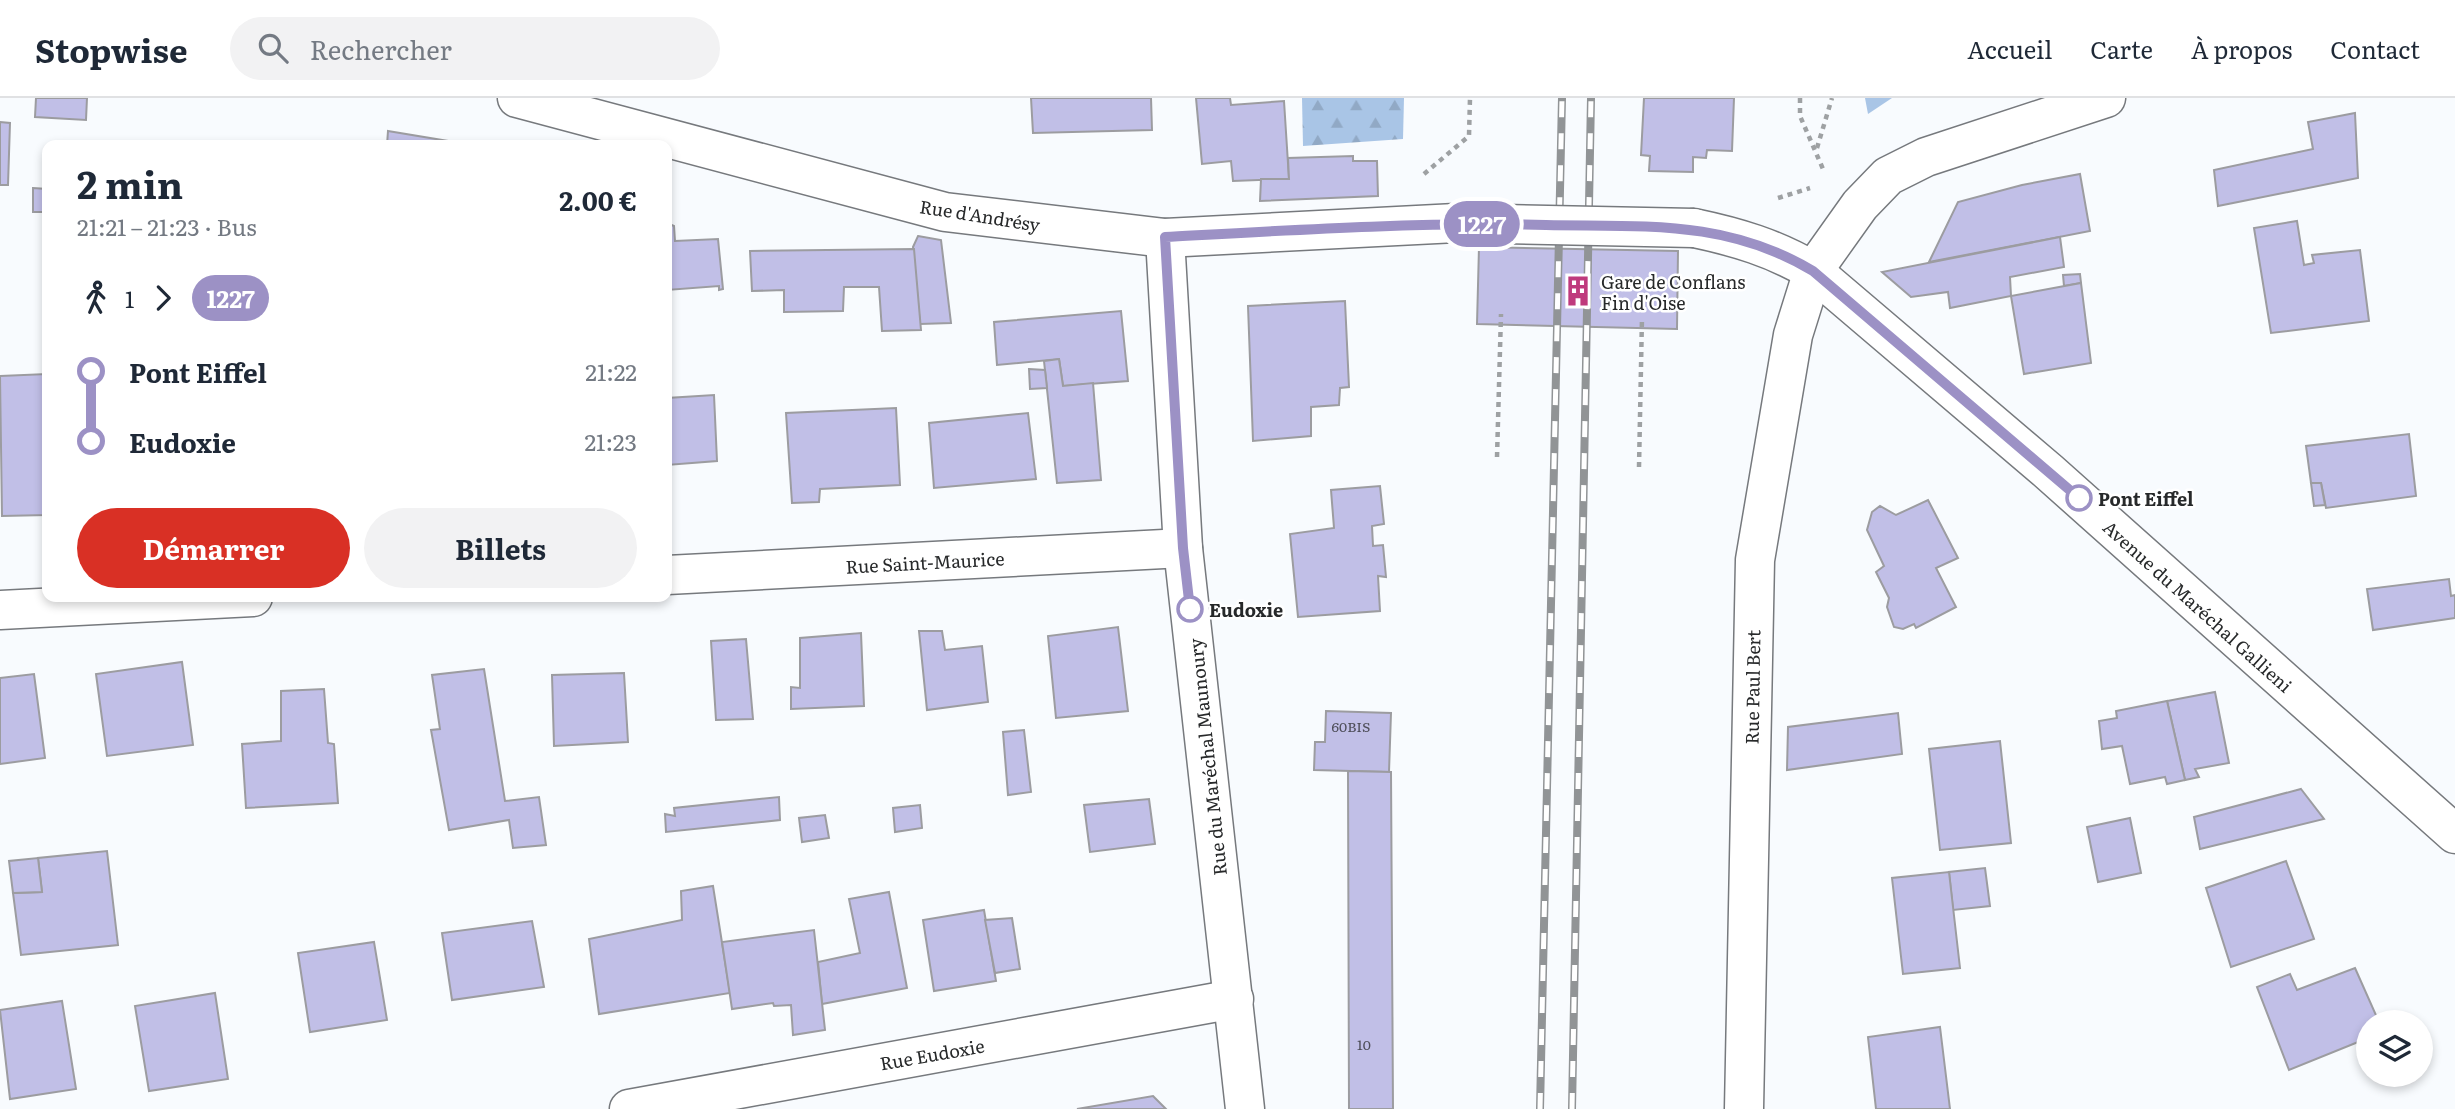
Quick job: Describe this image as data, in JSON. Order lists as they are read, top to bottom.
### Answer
{
  "streets": {
    "street": [
      "Rue d'Andrésy",
      "Rue Saint-Maurice",
      "Avenue du Maréchal Gallieni",
      "Rue Paul Bert",
      "Rue du Maréchal Maunoury",
      "Rue Eudoxie"
    ]
  },
  "crossings": [
    ["Rue d'Andrésy", "Avenue du Maréchal Gallieni"],
    ["Rue d'Andrésy", "Rue du Maréchal Maunoury"],
    ["Rue Saint-Maurice", "Rue du Maréchal Maunoury"],
    ["Avenue du Maréchal Gallieni", "Rue Paul Bert"],
    ["Rue du Maréchal Maunoury", "Rue Eudoxie"]
  ],
  "places": {
    "building": ["Gare de Conflans Fin d'Oise"],
    "other": ["Pont Eiffel", "Eudoxie"]
  },
  "lines": ["bus line 1227"],
  "house_numbers": ["60BIS", "10"],
  "page": {
    "header": "Stopwise",
    "search": "Rechercher",
    "nav": [
      "Accueil",
      "Carte",
      "À propos",
      "Contact"
    ],
    "on_map": "1227",
    "heading": ["2 min", "21:21 – 21:23 · Bus", "2.00 €"],
    "legs": ["1", "1227"],
    "list": [
      {
        "name": "Pont Eiffel",
        "value": "21:22"
      },
      {
        "name": "Eudoxie",
        "value": "21:23"
      }
    ],
    "buttons": ["Démarrer", "Billets"]
  }
}
